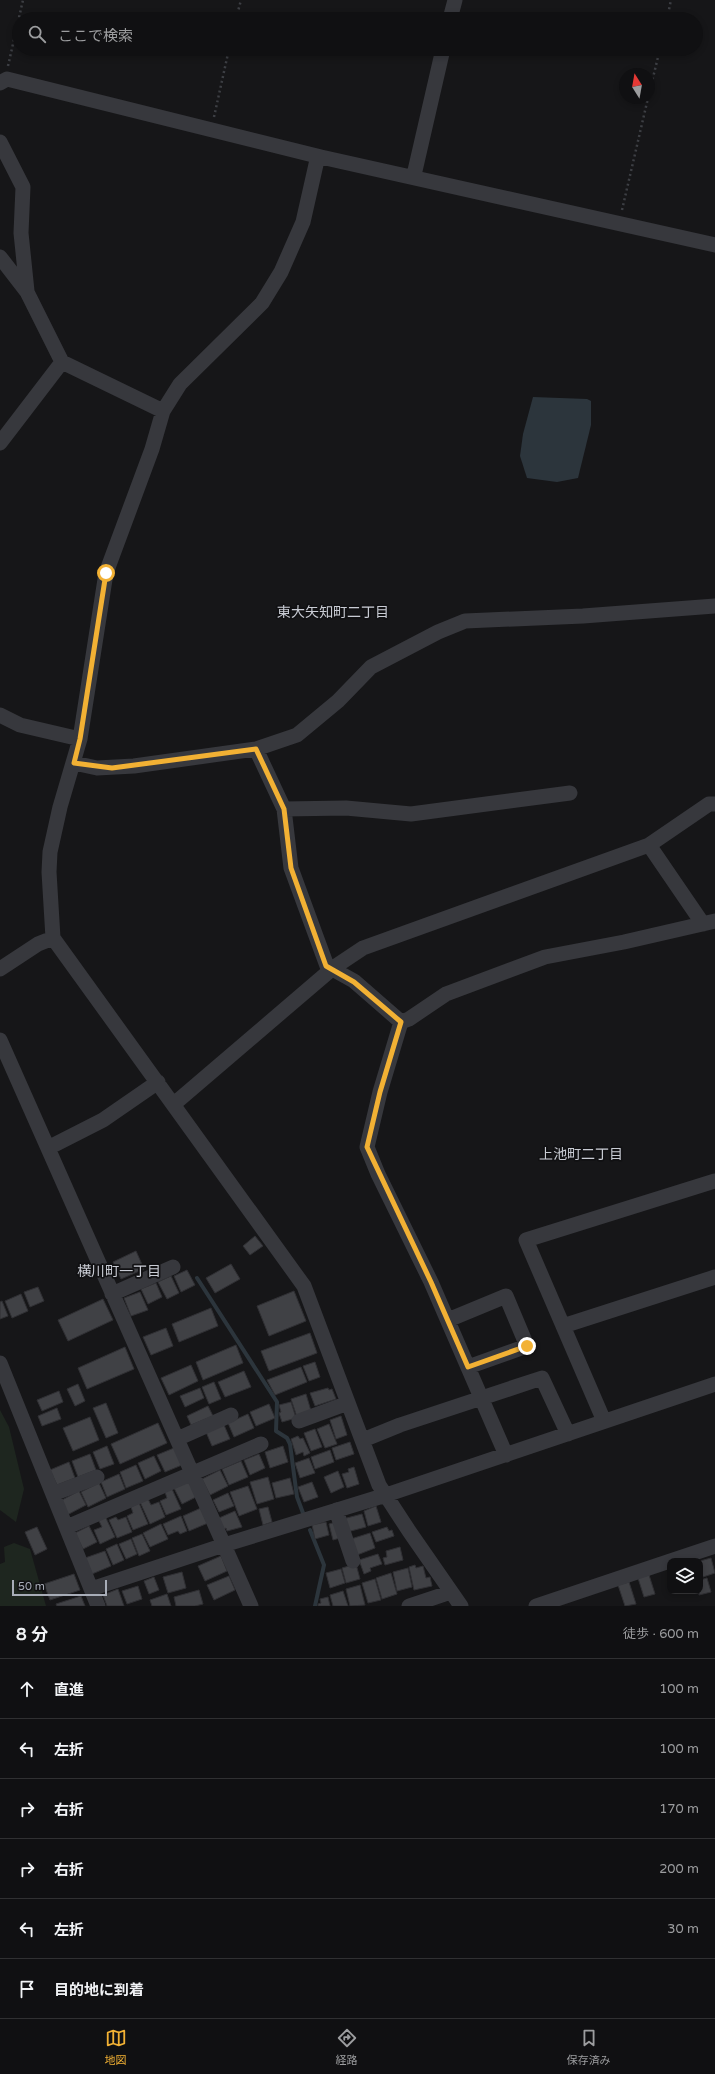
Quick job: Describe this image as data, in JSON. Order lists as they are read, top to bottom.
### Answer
{
  "districts": ["東大矢知町二丁目", "上池町二丁目", "横川町一丁目"],
  "scale_bar": "50 m",
  "north": "top",
  "page": {
    "search": "ここで検索",
    "scale": "50 m",
    "heading": ["8 分", "徒歩 · 600 m"],
    "list": [
      ["直進", "100 m"],
      ["左折", "100 m"],
      ["右折", "170 m"],
      ["右折", "200 m"],
      ["左折", "30 m"],
      "目的地に到着"
    ],
    "nav": ["地図", "経路", "保存済み"]
  }
}
